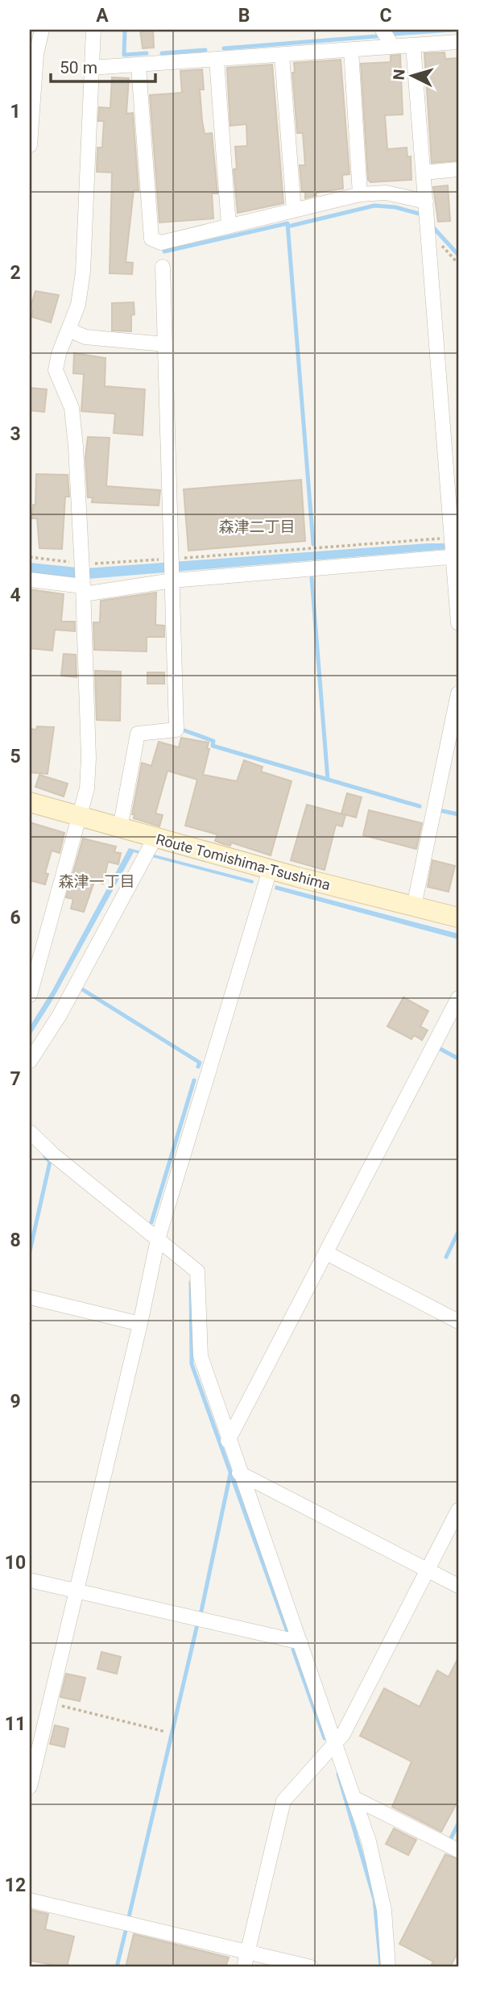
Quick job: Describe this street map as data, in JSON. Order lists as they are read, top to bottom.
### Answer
{
  "streets": {
    "main road": ["Route Tomishima-Tsushima"]
  },
  "districts": ["森津二丁目", "森津一丁目"],
  "scale_bar": "50 m",
  "north": "left",
  "grid": {
    "columns": ["A", "B", "C"],
    "rows": [
      "1",
      "2",
      "3",
      "4",
      "5",
      "6",
      "7",
      "8",
      "9",
      "10",
      "11",
      "12"
    ]
  }
}
